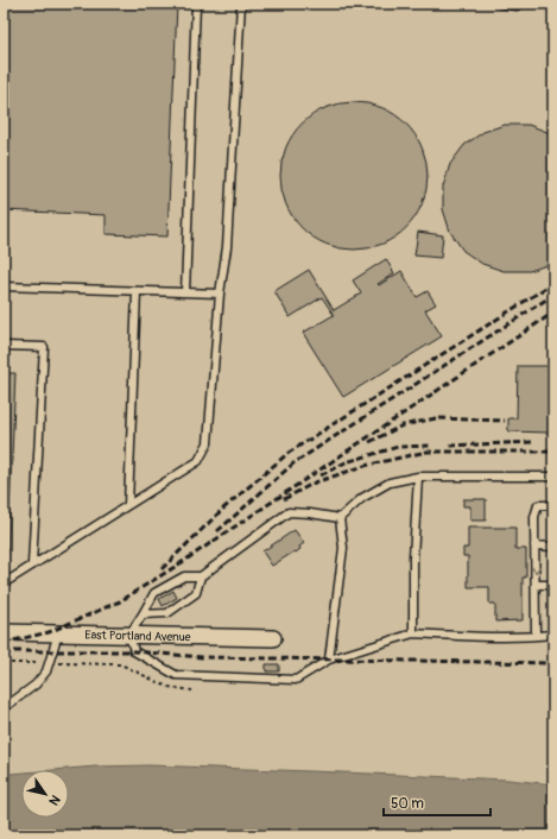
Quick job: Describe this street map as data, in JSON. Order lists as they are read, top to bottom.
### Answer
{
  "streets": {
    "street": ["East Portland Avenue"]
  },
  "scale_bar": "50 m",
  "north": "bottom right"
}
